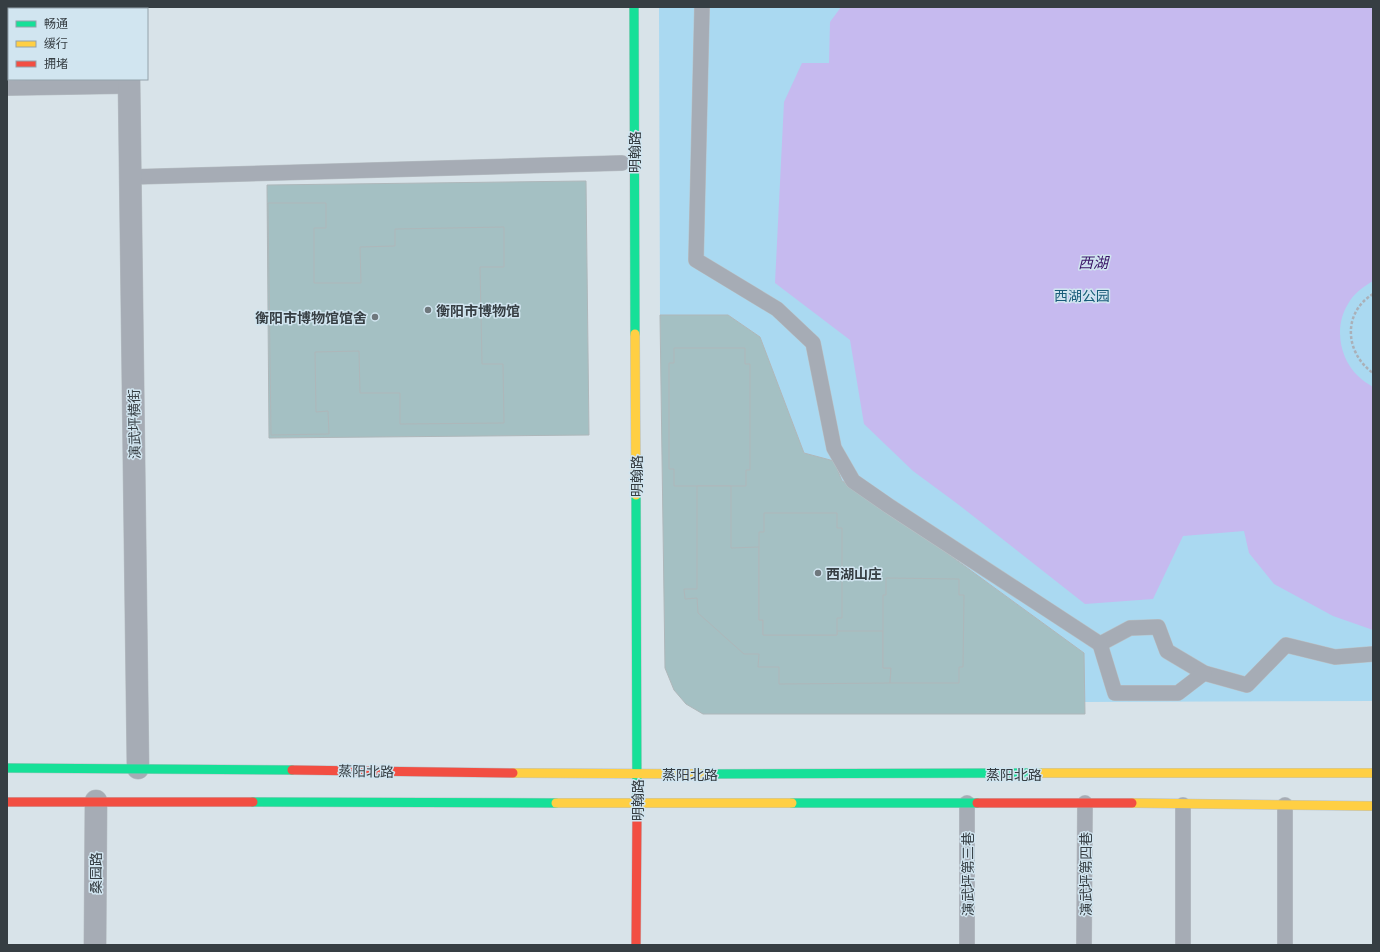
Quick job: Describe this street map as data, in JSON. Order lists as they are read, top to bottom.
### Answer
{
  "streets": {
    "main road": ["明翰路", "蒸阳北路"],
    "street": ["演武坪横街", "桑园路"],
    "lane": ["演武坪第三巷", "演武坪第四巷"]
  },
  "crossings": [
    ["明翰路", "蒸阳北路"],
    ["演武坪横街", "蒸阳北路"],
    ["蒸阳北路", "桑园路"],
    ["蒸阳北路", "演武坪第三巷"],
    ["蒸阳北路", "演武坪第四巷"]
  ],
  "water": ["西湖"],
  "parks": ["西湖公园"],
  "places": ["衡阳市博物馆", "衡阳市博物馆馆舍", "西湖山庄"],
  "legend": ["畅通", "缓行", "拥堵"]
}
